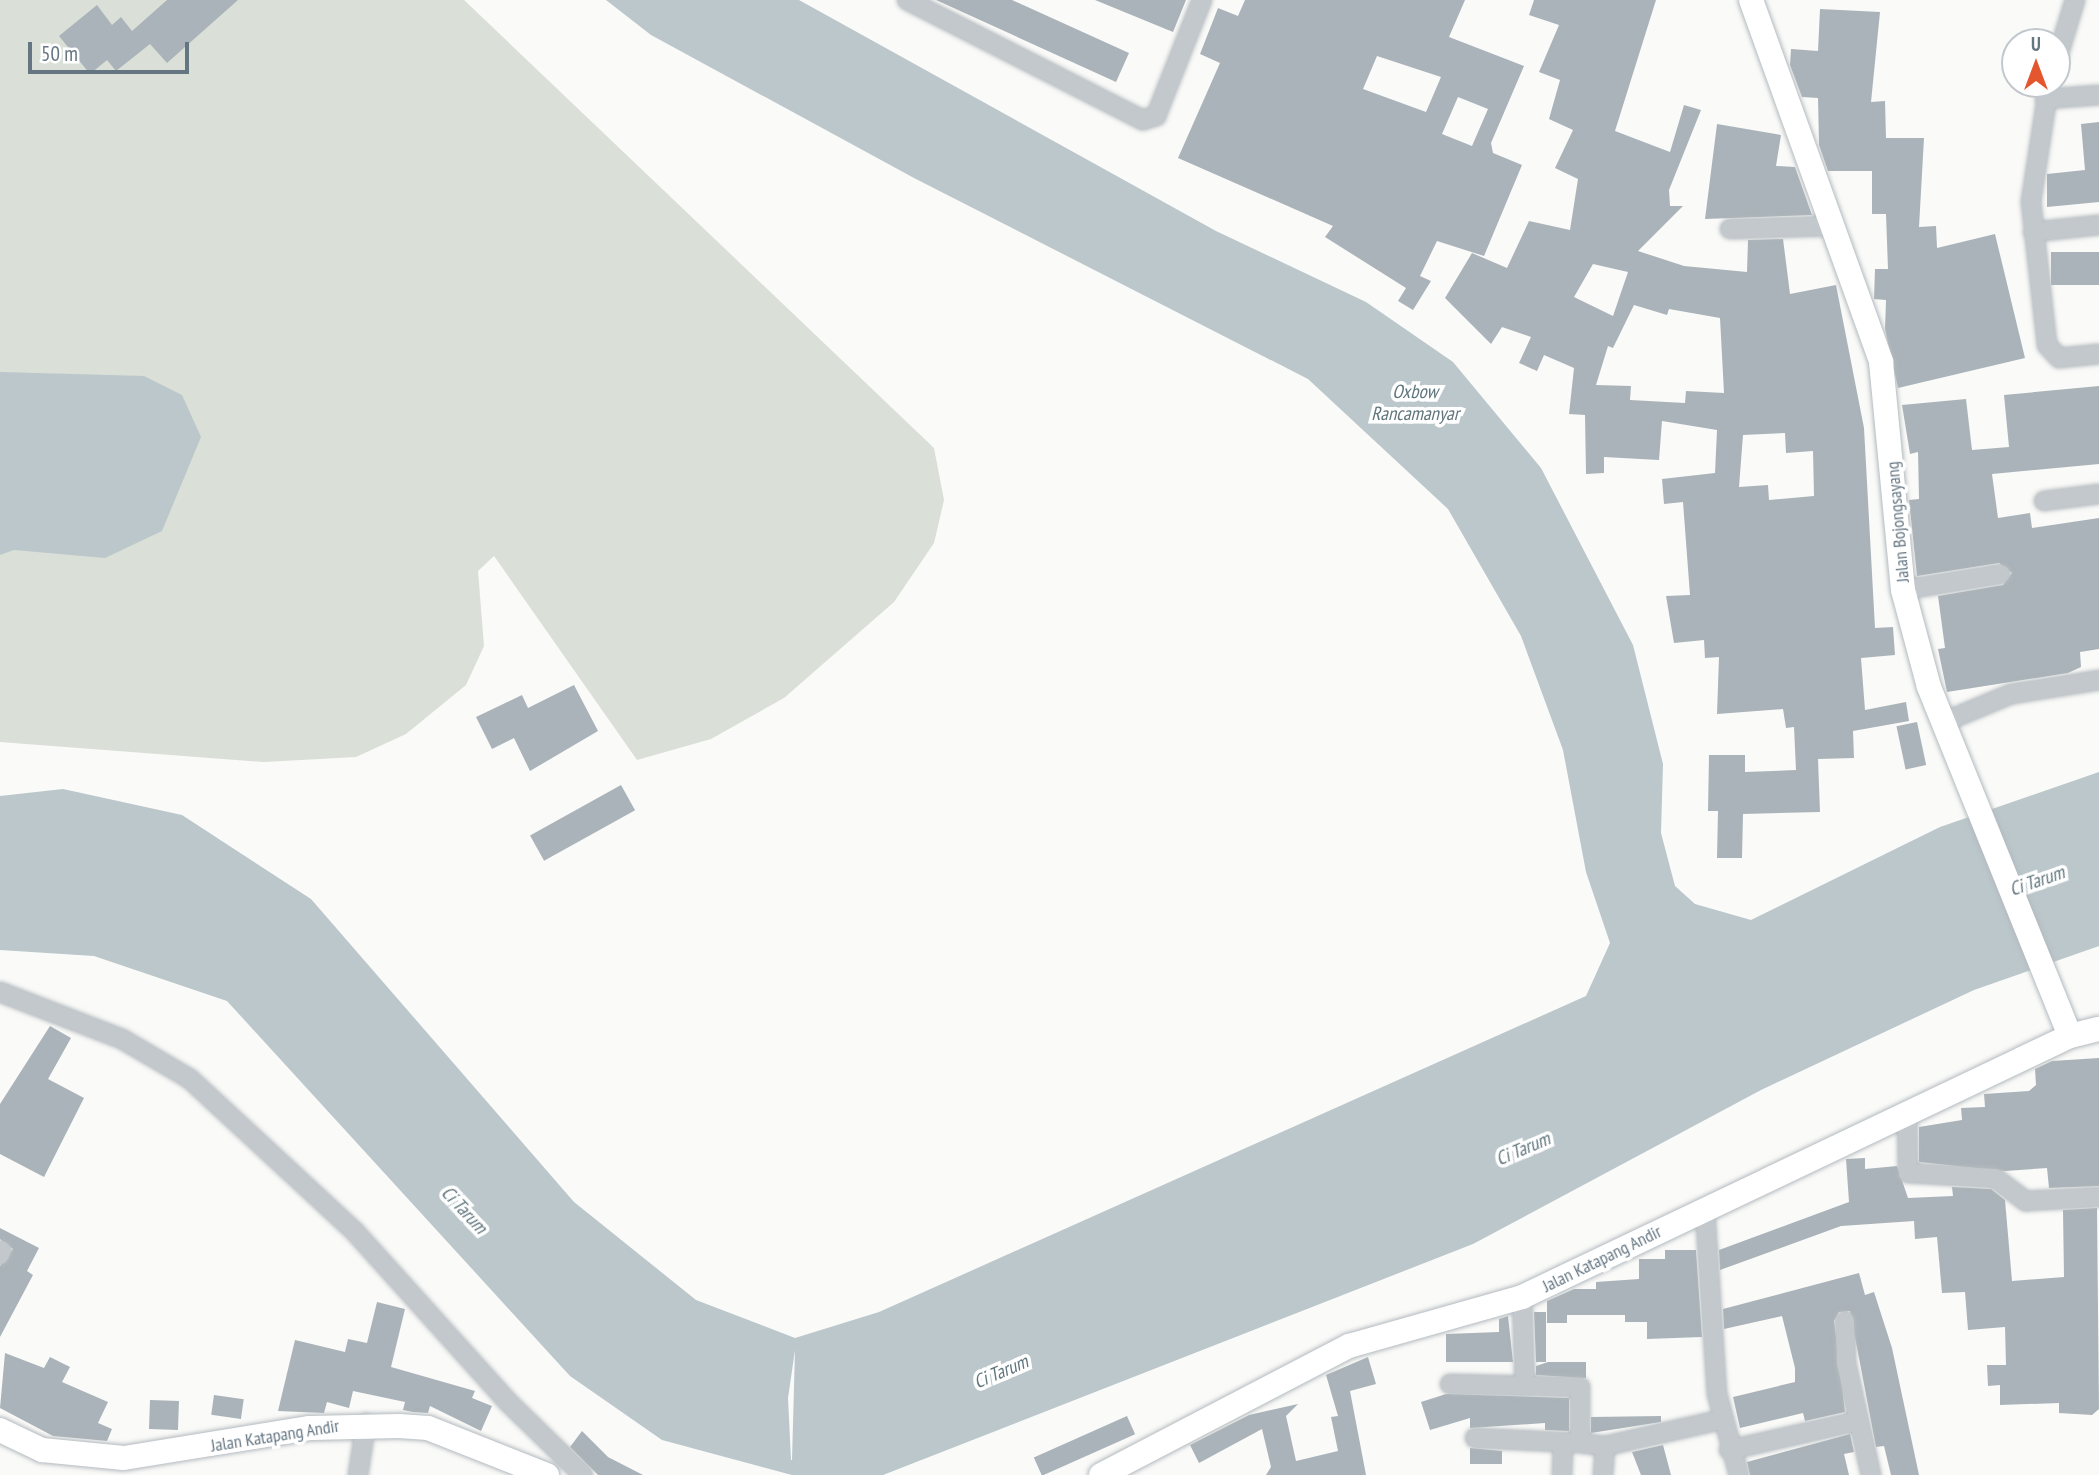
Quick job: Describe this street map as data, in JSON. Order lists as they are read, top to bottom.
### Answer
{
  "streets": {
    "street": ["Jalan Bojongsayang", "Jalan Katapang Andir"]
  },
  "crossings": [
    ["Jalan Bojongsayang", "Jalan Katapang Andir"]
  ],
  "water": ["Oxbow Rancamanyar", "Ci Tarum"],
  "scale_bar": "50 m",
  "north": "top"
}
